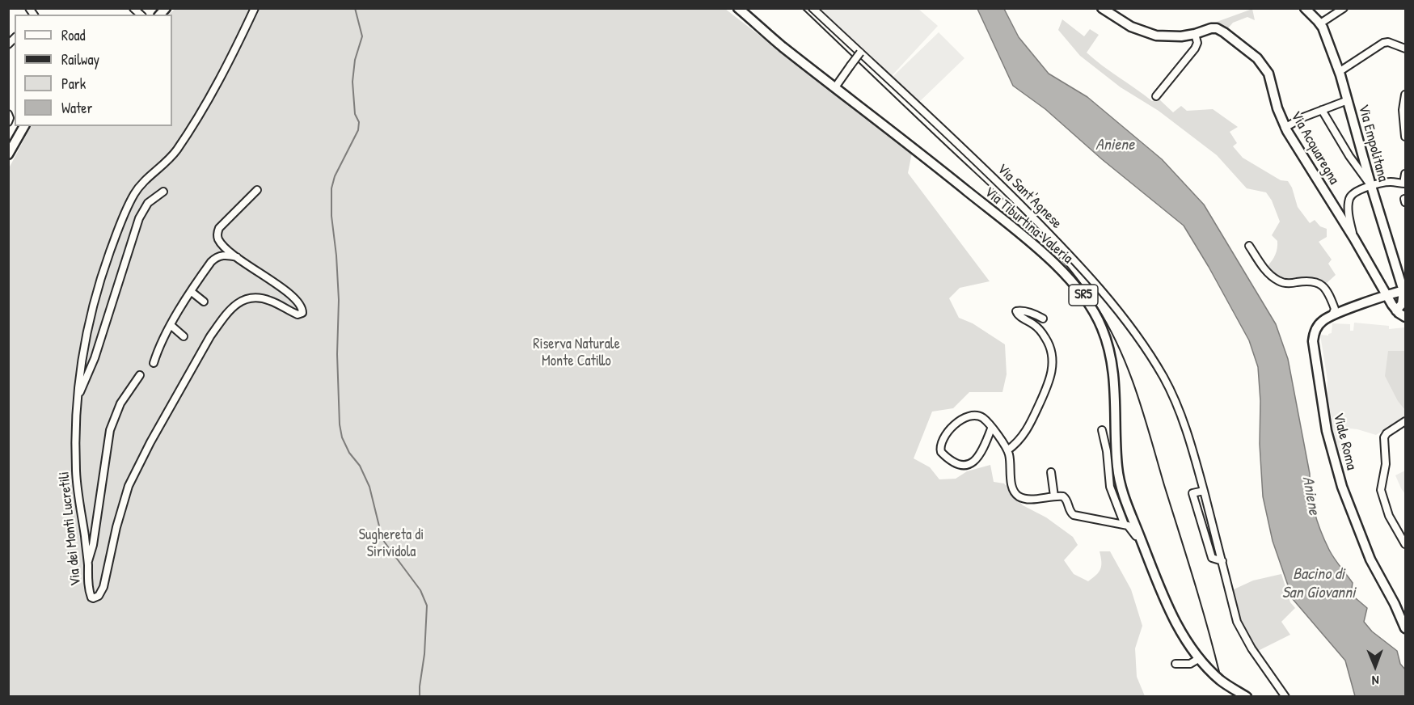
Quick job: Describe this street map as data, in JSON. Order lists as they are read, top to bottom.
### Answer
{
  "streets": {
    "main road": [
      "Via Empolitana",
      "Via Acquaregna",
      "Via Tiburtina Valeria",
      "SR5",
      "Viale Roma"
    ],
    "street": ["Via Sant'Agnese", "Via dei Monti Lucretili"]
  },
  "crossings": [
    ["Via Empolitana", "Viale Roma"],
    ["Via Acquaregna", "Viale Roma"]
  ],
  "water": ["Aniene", "Bacino di San Giovanni"],
  "parks": ["Riserva Naturale Monte Catillo", "Sughereta di Sirividola"],
  "legend": [
    "Road",
    "Railway",
    "Park",
    "Water"
  ],
  "north": "bottom"
}
